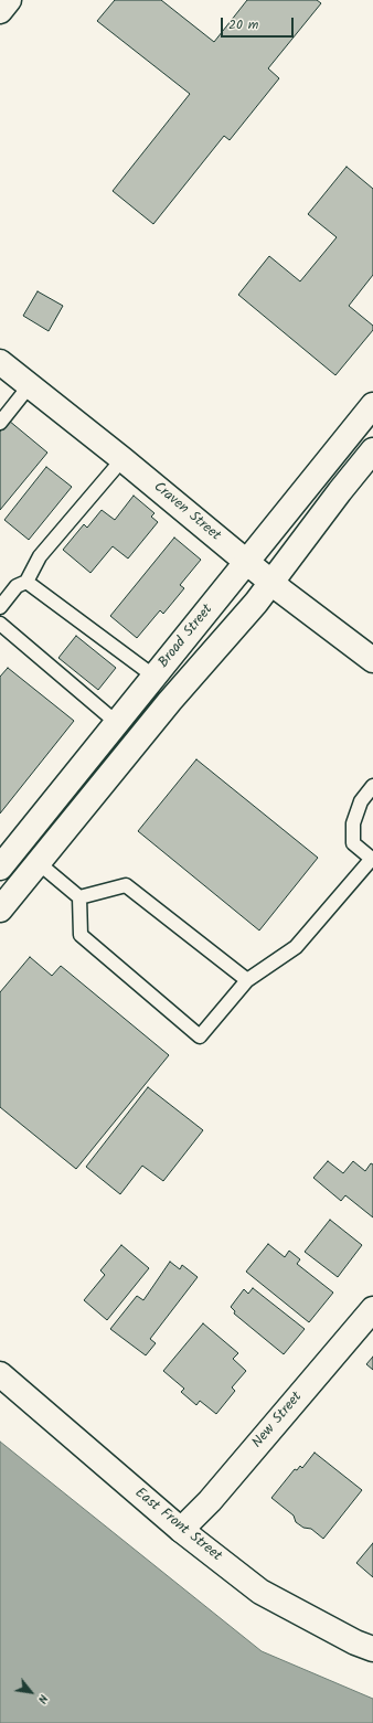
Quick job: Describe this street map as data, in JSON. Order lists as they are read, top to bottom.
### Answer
{
  "streets": {
    "street": [
      "Craven Street",
      "Broad Street",
      "New Street",
      "East Front Street"
    ]
  },
  "crossings": [
    ["Craven Street", "Broad Street"],
    ["New Street", "East Front Street"]
  ],
  "scale_bar": "20 m",
  "north": "bottom right"
}
